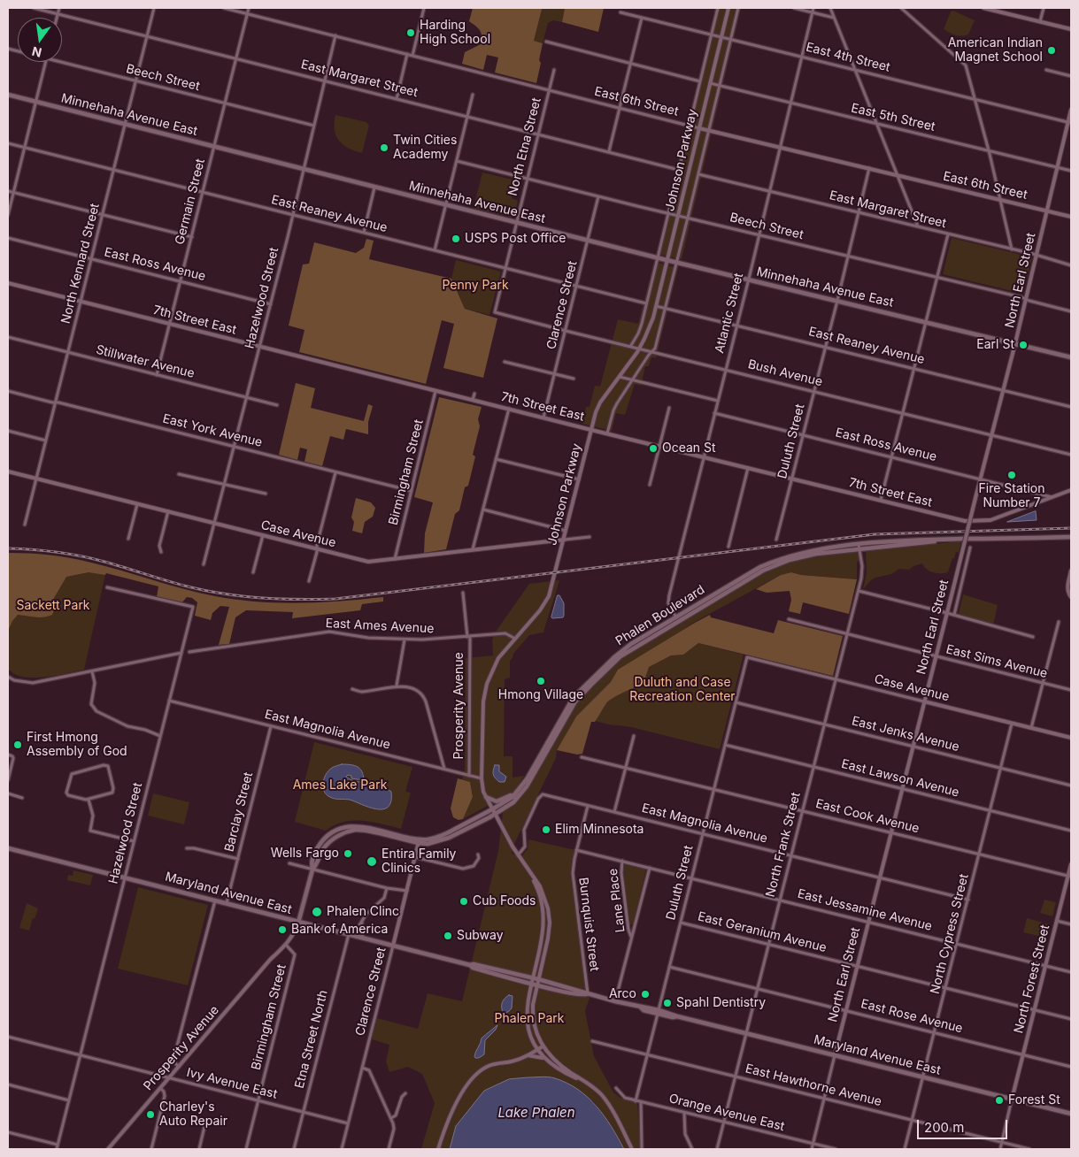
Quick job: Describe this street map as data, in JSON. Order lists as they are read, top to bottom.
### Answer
{
  "streets": {
    "main road": ["Minnehaha Avenue East", "Phalen Boulevard", "Maryland Avenue East"],
    "street": [
      "East 4th Street",
      "Beech Street",
      "East Margaret Street",
      "East 6th Street",
      "East 5th Street",
      "North Etna Street",
      "Johnson Parkway",
      "Germain Street",
      "East Reaney Avenue",
      "North Kennard Street",
      "East Ross Avenue",
      "North Earl Street",
      "Hazelwood Street",
      "Clarence Street",
      "Atlantic Street",
      "7th Street East",
      "Stillwater Avenue",
      "Bush Avenue",
      "East York Avenue",
      "Duluth Street",
      "Birmingham Street",
      "Case Avenue",
      "East Ames Avenue",
      "East Sims Avenue",
      "Prosperity Avenue",
      "East Magnolia Avenue",
      "East Jenks Avenue",
      "East Lawson Avenue",
      "Barclay Street",
      "East Cook Avenue",
      "North Frank Street",
      "Lane Place",
      "East Jessamine Avenue",
      "Burnquist Street",
      "East Geranium Avenue",
      "North Cypress Street",
      "North Forest Street",
      "East Rose Avenue",
      "Etna Street North",
      "Ivy Avenue East",
      "East Hawthorne Avenue",
      "Orange Avenue East"
    ]
  },
  "crossings": [
    ["East 4th Street", "Johnson Parkway"],
    ["East 4th Street", "North Earl Street"],
    ["East 4th Street", "Atlantic Street"],
    ["Beech Street", "North Etna Street"],
    ["Beech Street", "Johnson Parkway"],
    ["Beech Street", "Germain Street"],
    ["Beech Street", "North Kennard Street"],
    ["Beech Street", "North Earl Street"],
    ["Beech Street", "Hazelwood Street"],
    ["Beech Street", "Clarence Street"],
    ["Beech Street", "Atlantic Street"],
    ["Beech Street", "Duluth Street"],
    ["East Margaret Street", "North Etna Street"],
    ["East Margaret Street", "Johnson Parkway"],
    ["East Margaret Street", "Germain Street"],
    ["East Margaret Street", "North Kennard Street"],
    ["East Margaret Street", "North Earl Street"],
    ["East Margaret Street", "Hazelwood Street"],
    ["East Margaret Street", "Atlantic Street"],
    ["East Margaret Street", "Duluth Street"],
    ["East 6th Street", "North Etna Street"],
    ["East 6th Street", "Johnson Parkway"],
    ["East 6th Street", "Germain Street"],
    ["East 6th Street", "North Earl Street"],
    ["East 6th Street", "Hazelwood Street"],
    ["East 6th Street", "Atlantic Street"],
    ["East 6th Street", "Duluth Street"],
    ["Minnehaha Avenue East", "North Etna Street"],
    ["Minnehaha Avenue East", "Johnson Parkway"],
    ["Minnehaha Avenue East", "Germain Street"],
    ["Minnehaha Avenue East", "North Kennard Street"],
    ["Minnehaha Avenue East", "North Earl Street"],
    ["Minnehaha Avenue East", "Hazelwood Street"],
    ["Minnehaha Avenue East", "Clarence Street"],
    ["Minnehaha Avenue East", "Atlantic Street"],
    ["Minnehaha Avenue East", "Duluth Street"],
    ["East 5th Street", "Johnson Parkway"],
    ["East 5th Street", "North Earl Street"],
    ["East 5th Street", "Atlantic Street"],
    ["North Etna Street", "East Reaney Avenue"],
    ["North Etna Street", "Bush Avenue"],
    ["Johnson Parkway", "East Reaney Avenue"],
    ["Johnson Parkway", "7th Street East"],
    ["Johnson Parkway", "Bush Avenue"],
    ["Johnson Parkway", "Case Avenue"],
    ["Johnson Parkway", "Phalen Boulevard"],
    ["Johnson Parkway", "East Ames Avenue"],
    ["Johnson Parkway", "East Magnolia Avenue"],
    ["Johnson Parkway", "Maryland Avenue East"],
    ["Germain Street", "East Reaney Avenue"],
    ["Germain Street", "East Ross Avenue"],
    ["Germain Street", "7th Street East"],
    ["Germain Street", "Stillwater Avenue"],
    ["East Reaney Avenue", "North Kennard Street"],
    ["East Reaney Avenue", "North Earl Street"],
    ["East Reaney Avenue", "Hazelwood Street"],
    ["East Reaney Avenue", "Clarence Street"],
    ["East Reaney Avenue", "Atlantic Street"],
    ["East Reaney Avenue", "Duluth Street"],
    ["North Kennard Street", "East Ross Avenue"],
    ["North Kennard Street", "7th Street East"],
    ["North Kennard Street", "Stillwater Avenue"],
    ["North Kennard Street", "East York Avenue"],
    ["North Kennard Street", "Case Avenue"],
    ["East Ross Avenue", "North Earl Street"],
    ["East Ross Avenue", "Hazelwood Street"],
    ["East Ross Avenue", "Atlantic Street"],
    ["East Ross Avenue", "7th Street East"],
    ["East Ross Avenue", "Duluth Street"],
    ["North Earl Street", "Bush Avenue"],
    ["North Earl Street", "Case Avenue"],
    ["North Earl Street", "East Sims Avenue"],
    ["North Earl Street", "East Magnolia Avenue"],
    ["North Earl Street", "East Jenks Avenue"],
    ["North Earl Street", "East Lawson Avenue"],
    ["North Earl Street", "East Cook Avenue"],
    ["North Earl Street", "Maryland Avenue East"],
    ["North Earl Street", "East Jessamine Avenue"],
    ["North Earl Street", "East Geranium Avenue"],
    ["North Earl Street", "East Rose Avenue"],
    ["North Earl Street", "East Hawthorne Avenue"],
    ["North Earl Street", "Orange Avenue East"],
    ["Hazelwood Street", "7th Street East"],
    ["Hazelwood Street", "Stillwater Avenue"],
    ["Hazelwood Street", "East York Avenue"],
    ["Hazelwood Street", "Case Avenue"],
    ["Hazelwood Street", "East Magnolia Avenue"],
    ["Hazelwood Street", "Maryland Avenue East"],
    ["Hazelwood Street", "Ivy Avenue East"],
    ["Clarence Street", "7th Street East"],
    ["Clarence Street", "Bush Avenue"],
    ["Clarence Street", "Phalen Boulevard"],
    ["Clarence Street", "Maryland Avenue East"],
    ["Clarence Street", "Ivy Avenue East"],
    ["Atlantic Street", "7th Street East"],
    ["Atlantic Street", "Bush Avenue"],
    ["Atlantic Street", "Phalen Boulevard"],
    ["7th Street East", "Duluth Street"],
    ["7th Street East", "Birmingham Street"],
    ["Bush Avenue", "Duluth Street"],
    ["East York Avenue", "Birmingham Street"],
    ["Duluth Street", "Case Avenue"],
    ["Duluth Street", "East Magnolia Avenue"],
    ["Duluth Street", "East Jenks Avenue"],
    ["Duluth Street", "East Lawson Avenue"],
    ["Duluth Street", "East Cook Avenue"],
    ["Duluth Street", "Maryland Avenue East"],
    ["Duluth Street", "East Jessamine Avenue"],
    ["Duluth Street", "East Geranium Avenue"],
    ["Duluth Street", "East Rose Avenue"],
    ["Duluth Street", "East Hawthorne Avenue"],
    ["Duluth Street", "Orange Avenue East"],
    ["Birmingham Street", "Case Avenue"],
    ["Birmingham Street", "Prosperity Avenue"],
    ["Birmingham Street", "Ivy Avenue East"],
    ["Case Avenue", "North Frank Street"],
    ["Case Avenue", "North Cypress Street"],
    ["Phalen Boulevard", "Prosperity Avenue"],
    ["Phalen Boulevard", "North Frank Street"],
    ["Phalen Boulevard", "Maryland Avenue East"],
    ["East Ames Avenue", "Prosperity Avenue"],
    ["East Sims Avenue", "North Frank Street"],
    ["Prosperity Avenue", "East Magnolia Avenue"],
    ["Prosperity Avenue", "Maryland Avenue East"],
    ["Prosperity Avenue", "Ivy Avenue East"],
    ["East Magnolia Avenue", "Barclay Street"],
    ["East Magnolia Avenue", "North Frank Street"],
    ["East Magnolia Avenue", "Burnquist Street"],
    ["East Magnolia Avenue", "North Cypress Street"],
    ["East Jenks Avenue", "North Frank Street"],
    ["East Jenks Avenue", "North Cypress Street"],
    ["East Lawson Avenue", "North Frank Street"],
    ["East Lawson Avenue", "North Cypress Street"],
    ["Barclay Street", "Maryland Avenue East"],
    ["East Cook Avenue", "North Frank Street"],
    ["East Cook Avenue", "North Cypress Street"],
    ["East Cook Avenue", "North Forest Street"],
    ["North Frank Street", "Maryland Avenue East"],
    ["North Frank Street", "East Jessamine Avenue"],
    ["North Frank Street", "East Geranium Avenue"],
    ["North Frank Street", "East Rose Avenue"],
    ["North Frank Street", "East Hawthorne Avenue"],
    ["North Frank Street", "Orange Avenue East"],
    ["Maryland Avenue East", "Lane Place"],
    ["Maryland Avenue East", "Burnquist Street"],
    ["Maryland Avenue East", "North Cypress Street"],
    ["Maryland Avenue East", "North Forest Street"],
    ["Maryland Avenue East", "Etna Street North"],
    ["Lane Place", "East Jessamine Avenue"],
    ["East Jessamine Avenue", "Burnquist Street"],
    ["East Jessamine Avenue", "North Cypress Street"],
    ["East Jessamine Avenue", "North Forest Street"],
    ["East Geranium Avenue", "North Cypress Street"],
    ["East Geranium Avenue", "North Forest Street"],
    ["North Cypress Street", "East Rose Avenue"],
    ["North Cypress Street", "East Hawthorne Avenue"],
    ["North Forest Street", "East Rose Avenue"],
    ["Etna Street North", "Ivy Avenue East"]
  ],
  "water": ["Lake Phalen"],
  "parks": [
    "Penny Park",
    "Sackett Park",
    "Duluth and Case Recreation Center",
    "Ames Lake Park",
    "Phalen Park"
  ],
  "places": [
    "Harding High School",
    "American Indian Magnet School",
    "Twin Cities Academy",
    "USPS Post Office",
    "Earl St",
    "Ocean St",
    "Fire Station Number 7",
    "Hmong Village",
    "First Hmong Assembly of God",
    "Elim Minnesota",
    "Wells Fargo",
    "Entira Family Clinics",
    "Cub Foods",
    "Phalen Clinc",
    "Bank of America",
    "Subway",
    "Arco",
    "Spahl Dentistry",
    "Forest St",
    "Charley's Auto Repair"
  ],
  "scale_bar": "200 m",
  "north": "bottom"
}
